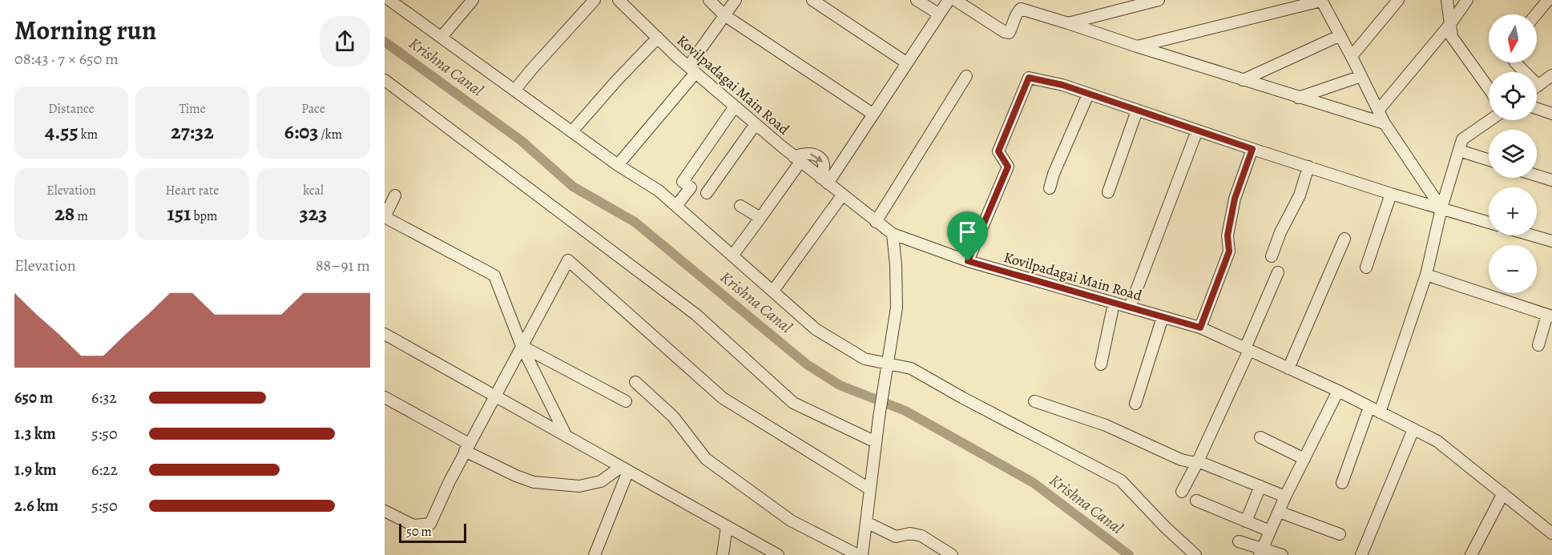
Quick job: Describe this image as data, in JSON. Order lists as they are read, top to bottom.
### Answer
{
  "streets": {
    "street": ["Kovilpadagai Main Road"]
  },
  "water": ["Krishna Canal"],
  "scale_bar": "50 m",
  "north": "bottom",
  "page": {
    "heading": ["Morning run", "08:43 · 7 × 650 m"],
    "map_buttons": ["+", "−"],
    "stats": [
      ["Distance", "4.55 km"],
      ["Time", "27:32"],
      ["Pace", "6:03 /km"],
      ["Elevation", "28 m"],
      ["Heart rate", "151 bpm"],
      ["kcal", "323"]
    ],
    "chart": ["Elevation", "88–91 m"],
    "list": [
      {
        "name": "650 m",
        "note": "6:32"
      },
      {
        "name": "1.3 km",
        "note": "5:50"
      },
      {
        "name": "1.9 km",
        "note": "6:22"
      },
      {
        "name": "2.6 km",
        "note": "5:50"
      }
    ],
    "scale": "50 m"
  }
}
